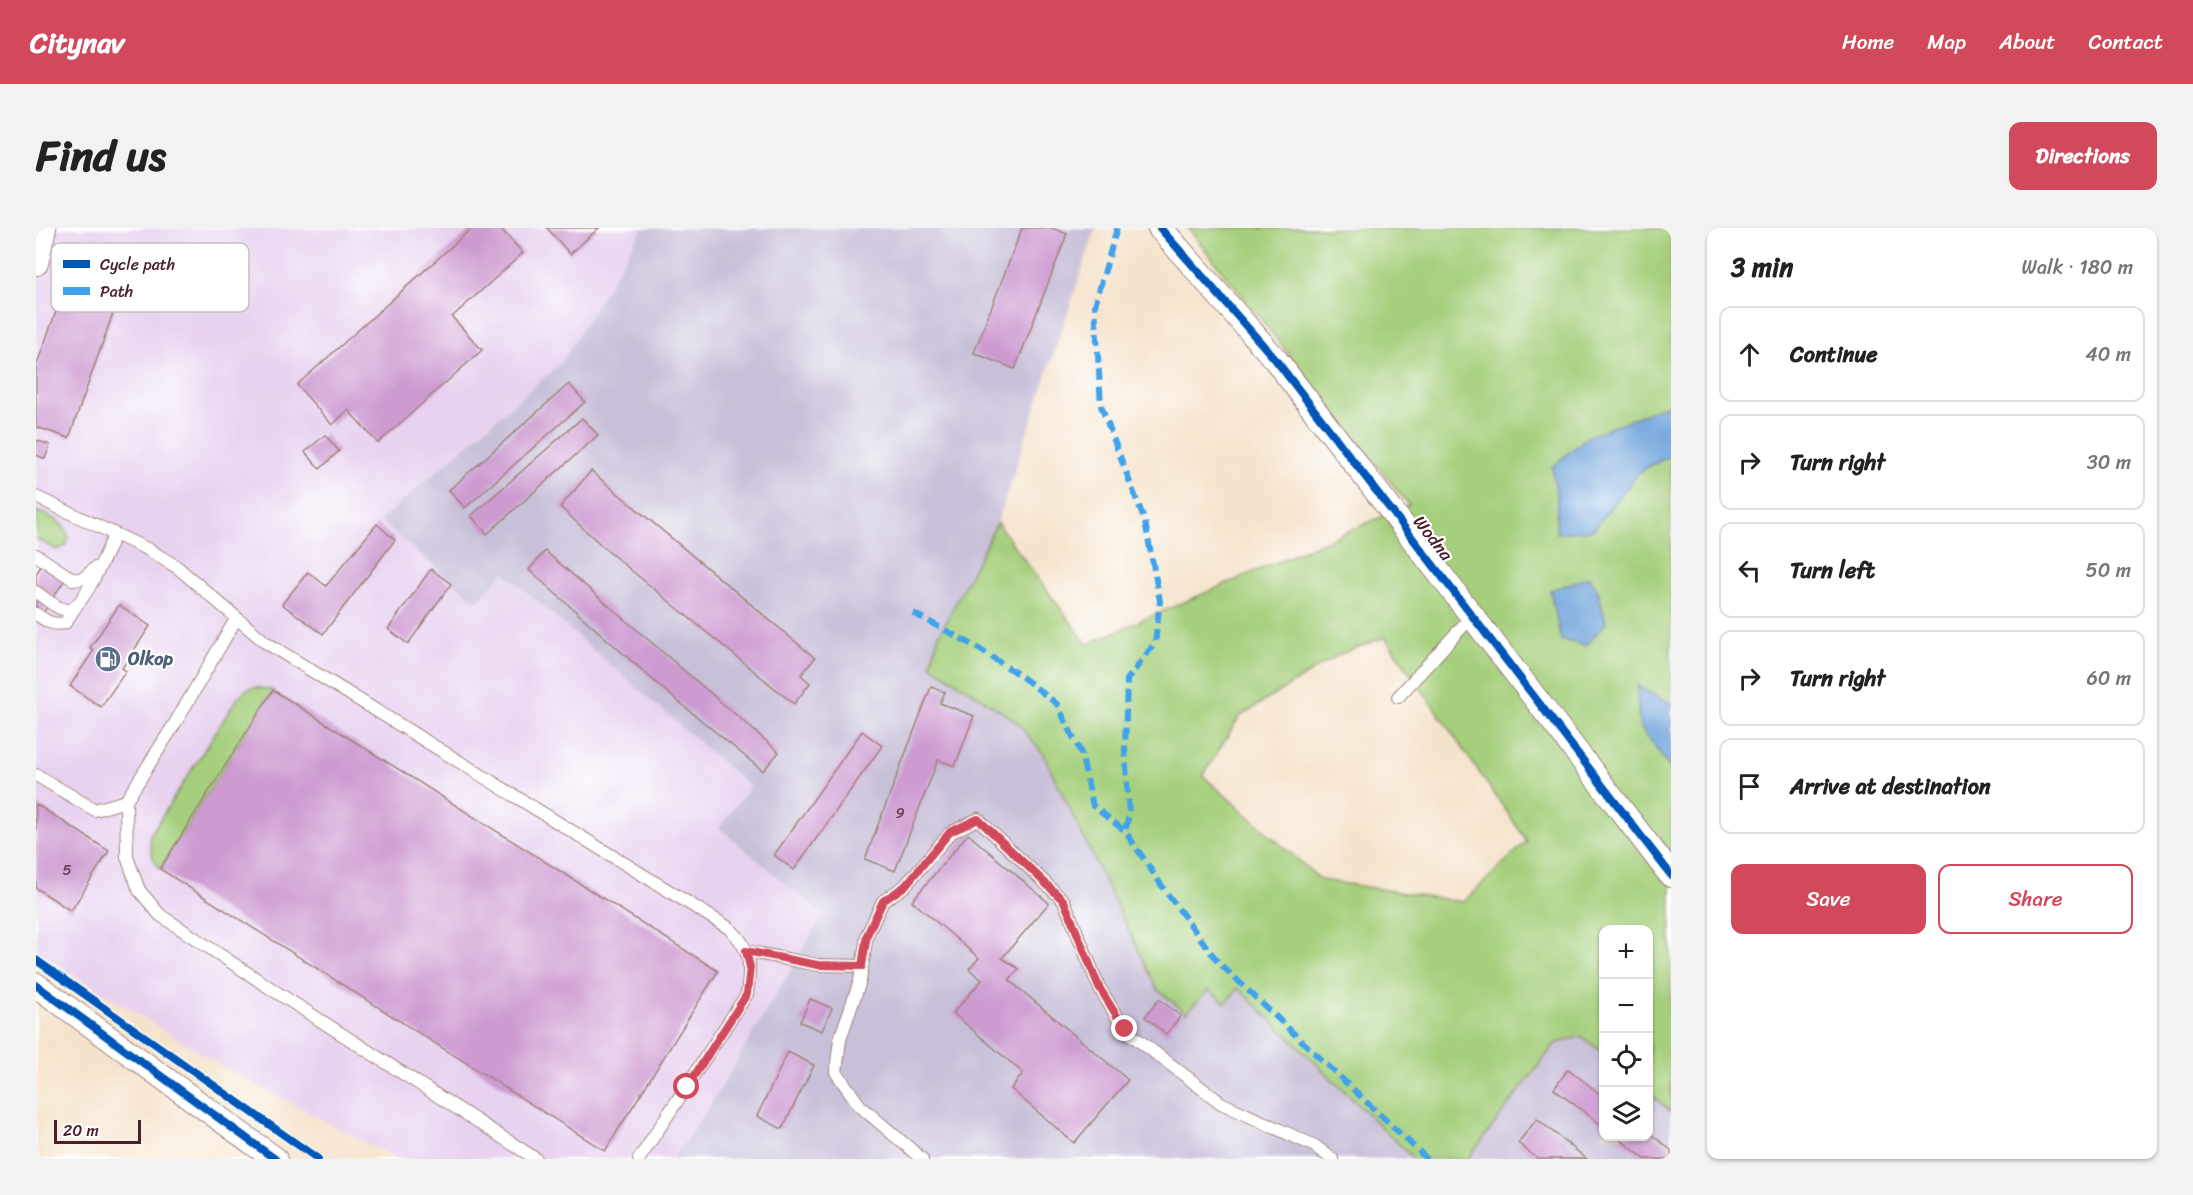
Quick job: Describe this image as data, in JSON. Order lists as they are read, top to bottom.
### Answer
{
  "streets": {
    "street": ["Wodna"]
  },
  "places": {
    "fuel station": ["Olkop"]
  },
  "house_numbers": ["9", "5"],
  "legend": ["Cycle path", "Path"],
  "scale_bar": "20 m",
  "page": {
    "header": "Citynav",
    "nav": [
      "Home",
      "Map",
      "About",
      "Contact"
    ],
    "title": "Find us",
    "buttons": [
      "Directions",
      ["Save", "Share"]
    ],
    "heading": ["3 min", "Walk · 180 m"],
    "list": [
      ["Continue", "40 m"],
      ["Turn right", "30 m"],
      ["Turn left", "50 m"],
      ["Turn right", "60 m"],
      "Arrive at destination"
    ],
    "map_buttons": ["+", "−"],
    "scale": "20 m"
  }
}
